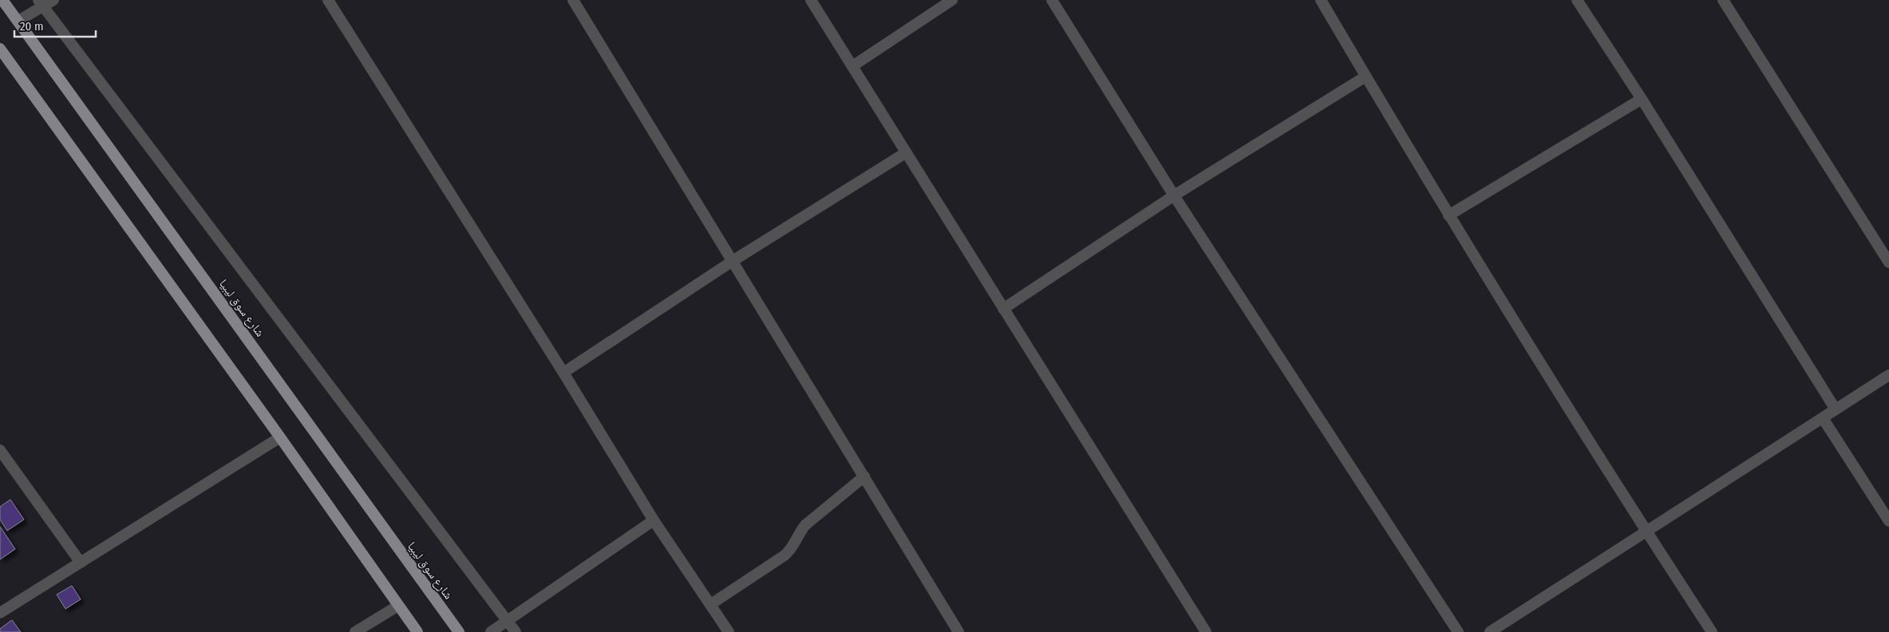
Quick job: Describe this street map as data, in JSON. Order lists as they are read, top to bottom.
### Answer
{
  "streets": {
    "main road": ["شارع سوق ليبيا"]
  },
  "scale_bar": "20 m"
}
